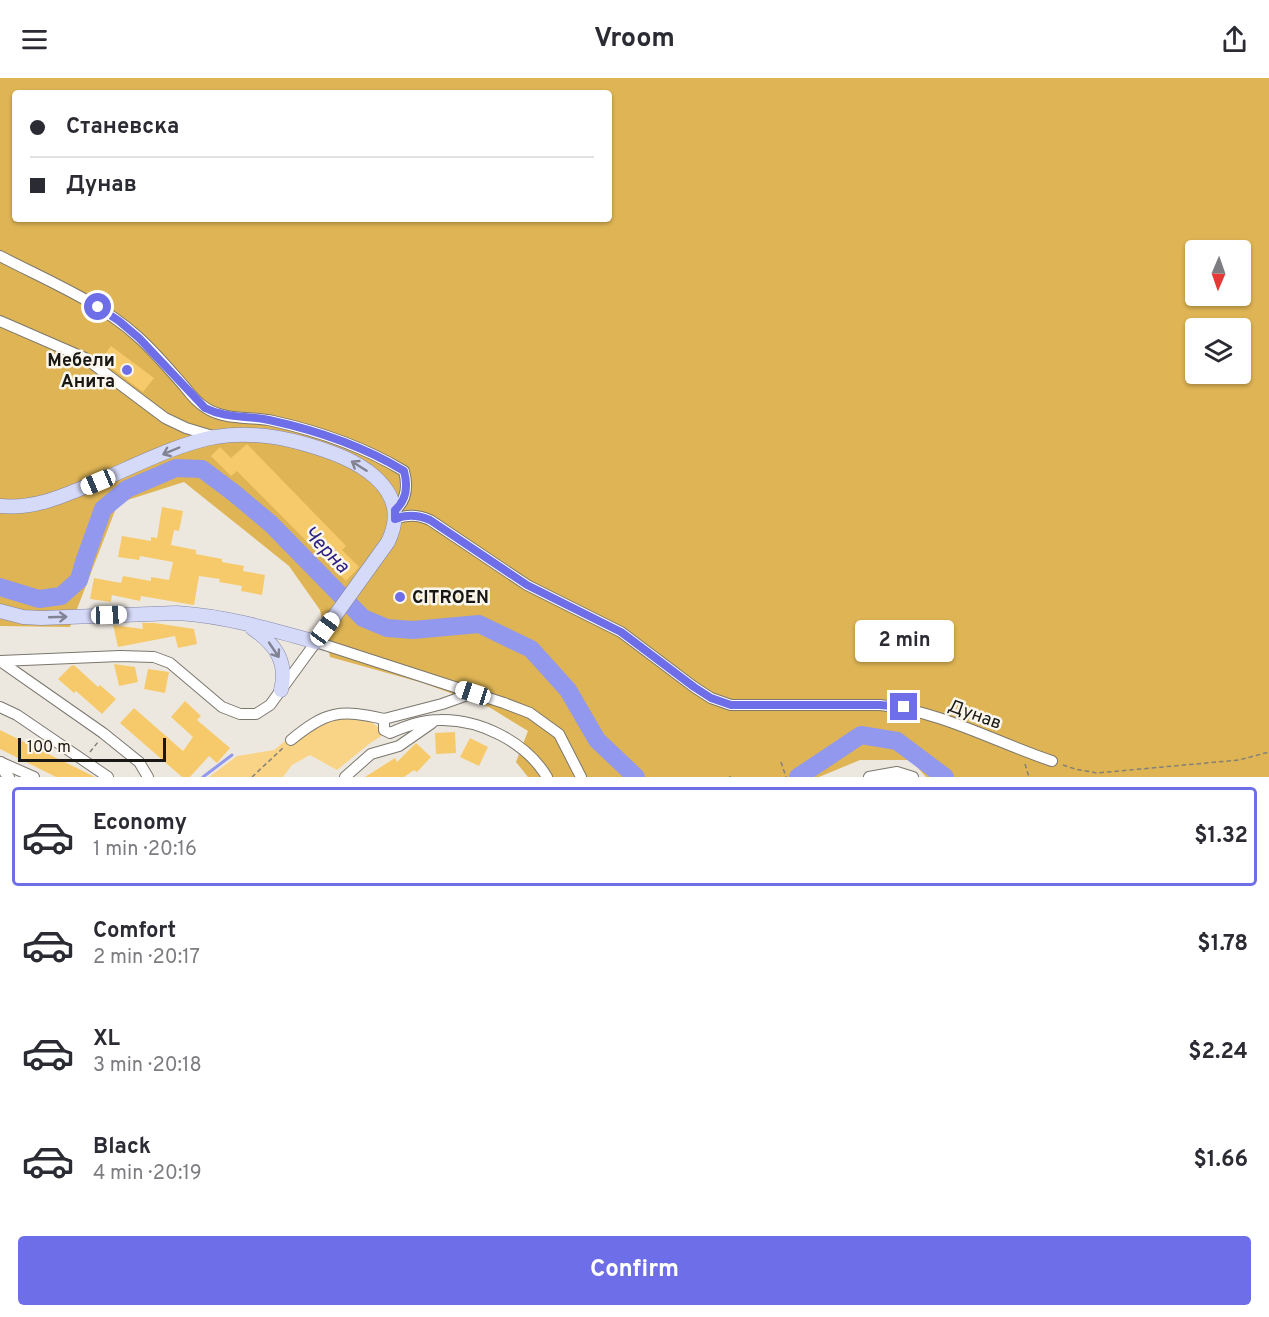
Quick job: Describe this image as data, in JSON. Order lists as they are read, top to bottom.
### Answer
{
  "streets": {
    "street": ["Дунав"]
  },
  "water": ["Черна"],
  "places": ["Мебели Анита", "CITROEN"],
  "scale_bar": "100 m",
  "north": "bottom",
  "page": {
    "header": "Vroom",
    "banner": ["Станевска", "Дунав"],
    "bubble": "2 min",
    "scale": "100 m",
    "list": [
      {
        "name": "Economy",
        "note": "1 min · 20:16",
        "value": "$1.32"
      },
      {
        "name": "Comfort",
        "note": "2 min · 20:17",
        "value": "$1.78"
      },
      {
        "name": "XL",
        "note": "3 min · 20:18",
        "value": "$2.24"
      },
      {
        "name": "Black",
        "note": "4 min · 20:19",
        "value": "$1.66"
      }
    ],
    "buttons": "Confirm"
  }
}
